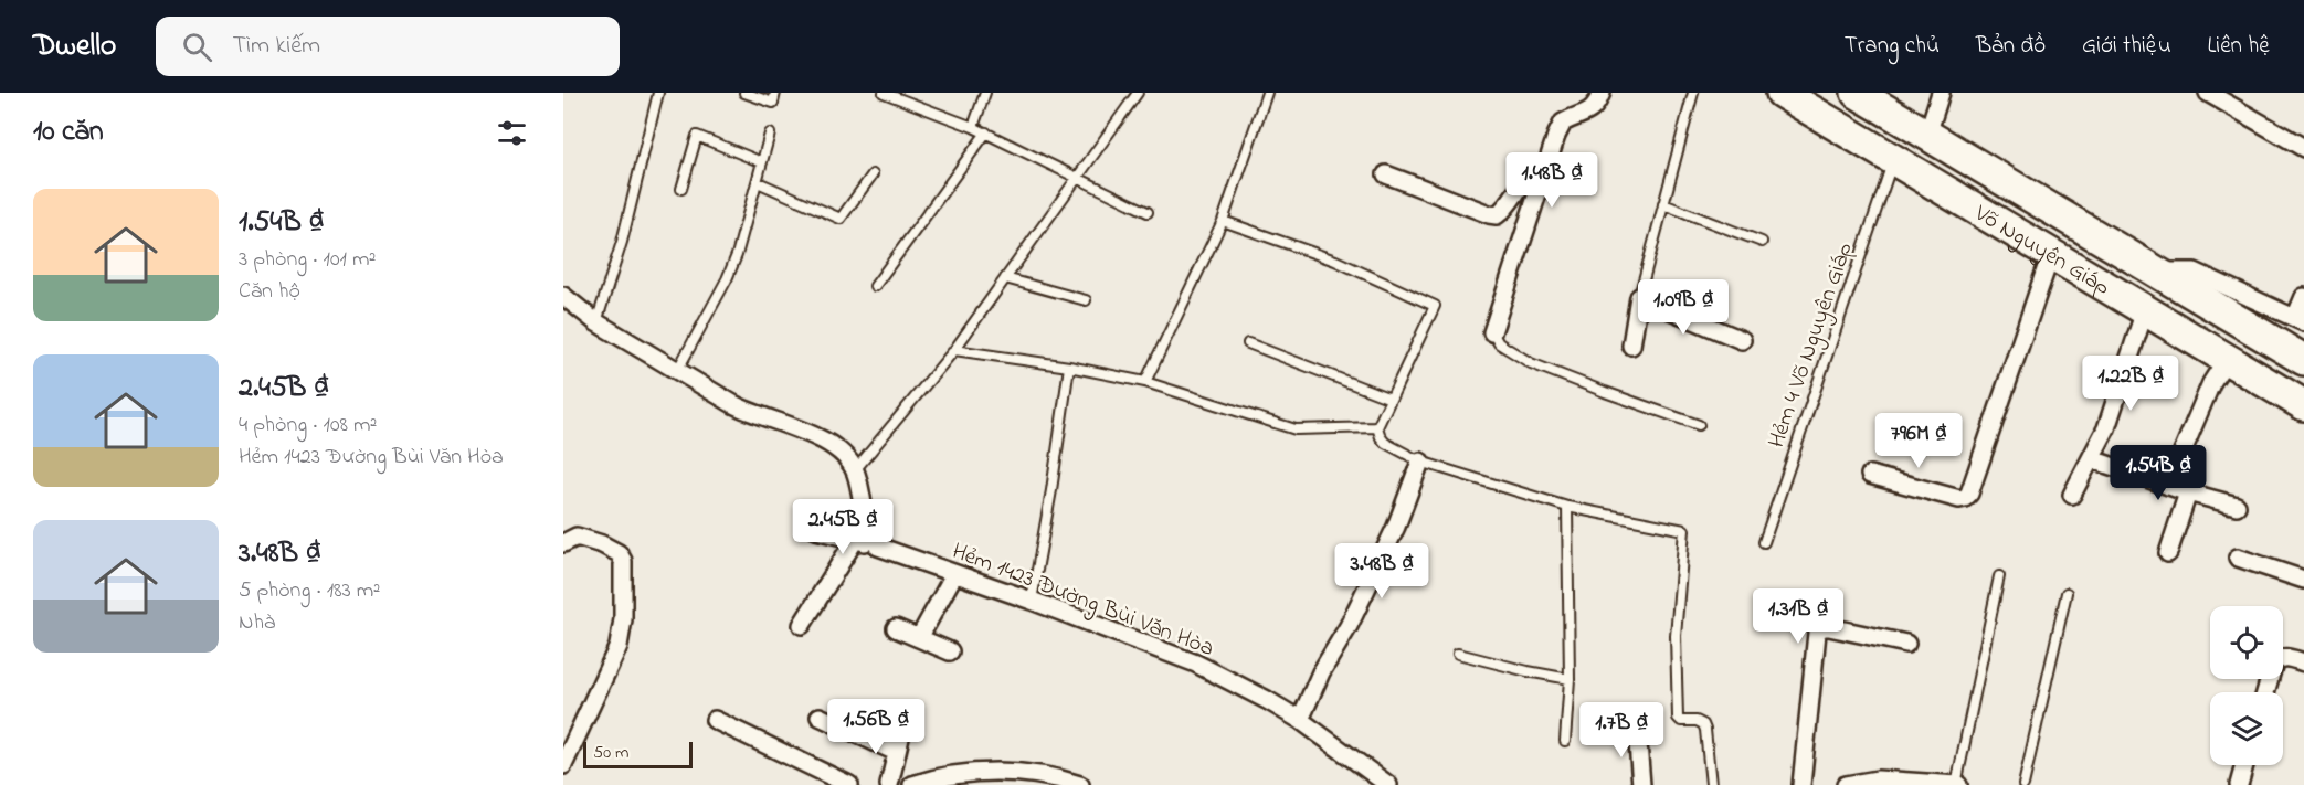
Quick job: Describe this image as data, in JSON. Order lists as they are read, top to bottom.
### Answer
{
  "streets": {
    "highway": ["Võ Nguyên Giáp"],
    "street": ["Hẻm 1423 Đường Bùi Văn Hòa"],
    "lane": ["Hẻm 4 Võ Nguyên Giáp"]
  },
  "crossings": [
    ["Võ Nguyên Giáp", "Hẻm 4 Võ Nguyên Giáp"]
  ],
  "scale_bar": "50 m",
  "page": {
    "header": "Dwello",
    "search": "Tìm kiếm",
    "nav": [
      "Trang chủ",
      "Bản đồ",
      "Giới thiệu",
      "Liên hệ"
    ],
    "heading": "10 căn",
    "price": [
      "1.48B ₫",
      "1.09B ₫",
      "1.22B ₫",
      "796M ₫",
      "1.54B ₫",
      "2.45B ₫",
      "3.48B ₫",
      "1.31B ₫",
      "1.56B ₫",
      "1.7B ₫"
    ],
    "list": [
      {
        "name": "1.54B ₫",
        "note": "3 phòng · 101 m² · Căn hộ"
      },
      {
        "name": "2.45B ₫",
        "note": "4 phòng · 108 m² · Hẻm 1423 Đường Bùi Văn Hòa"
      },
      {
        "name": "3.48B ₫",
        "note": "5 phòng · 183 m² · Nhà"
      }
    ],
    "scale": "50 m"
  }
}
